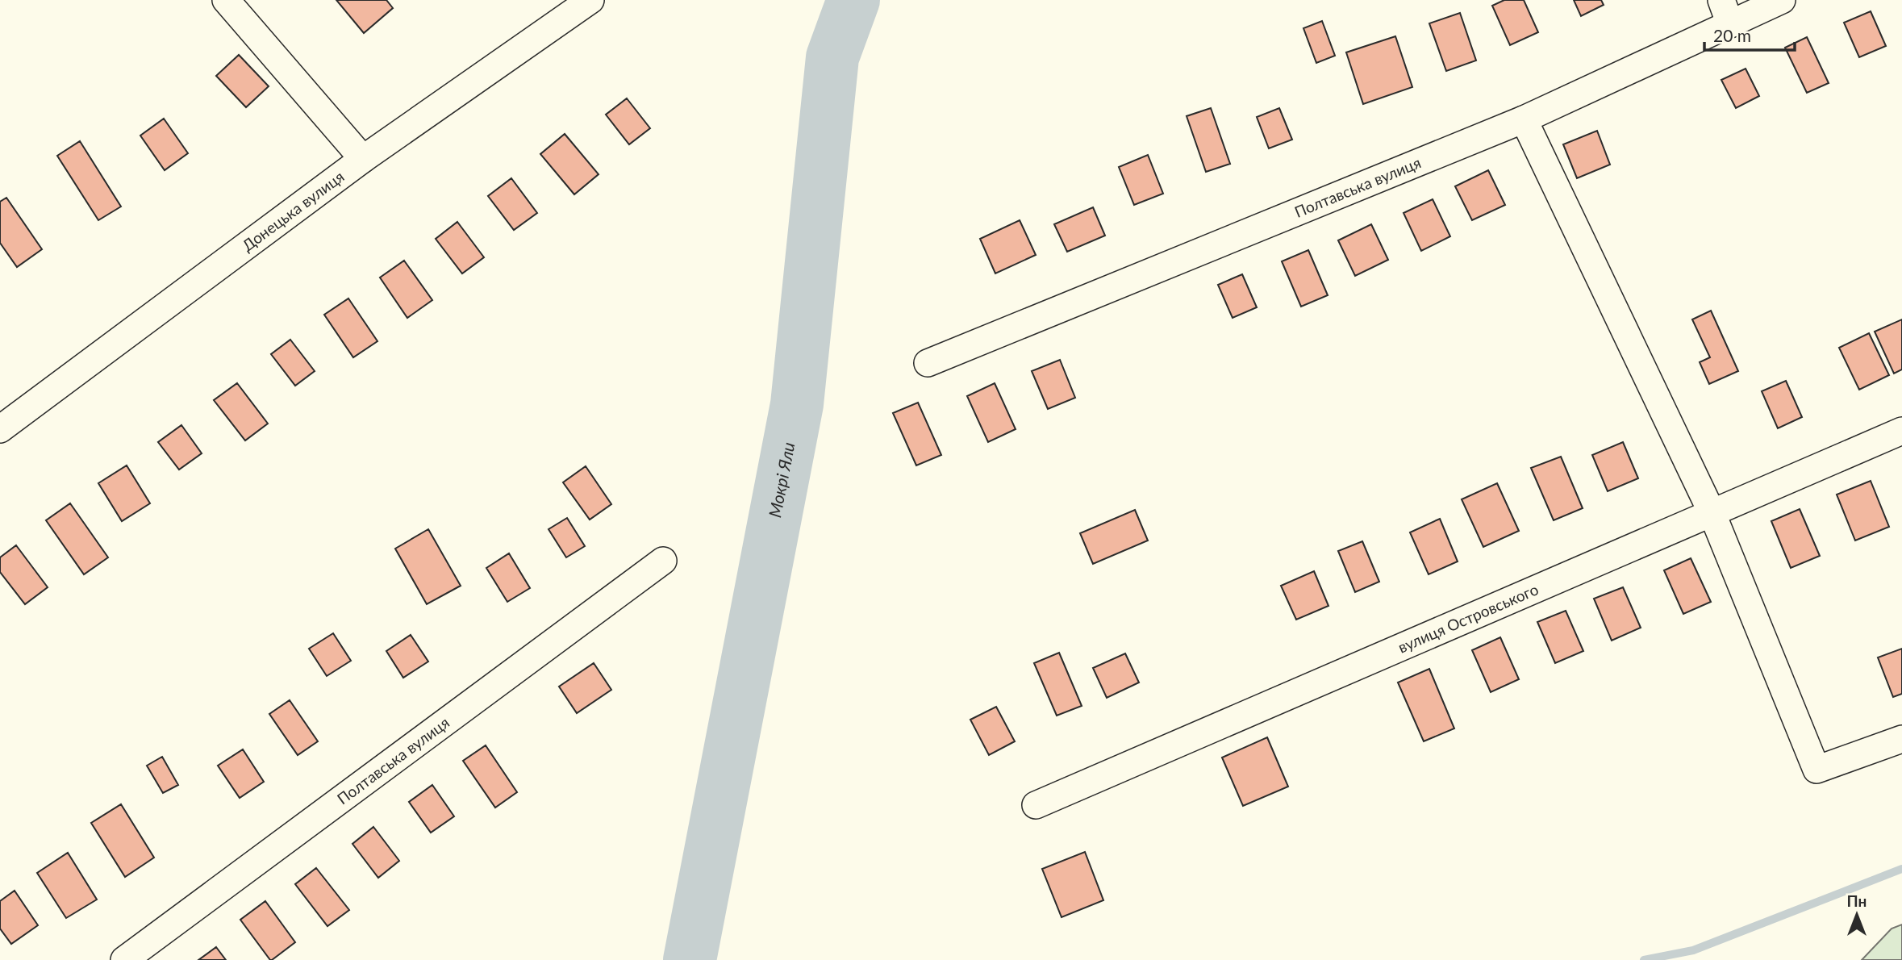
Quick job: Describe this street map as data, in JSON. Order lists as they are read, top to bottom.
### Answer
{
  "streets": {
    "street": ["Полтавська вулиця", "Донецька вулиця", "вулиця Островського"]
  },
  "water": ["Мокрі Яли"],
  "scale_bar": "20 m",
  "north": "top"
}
